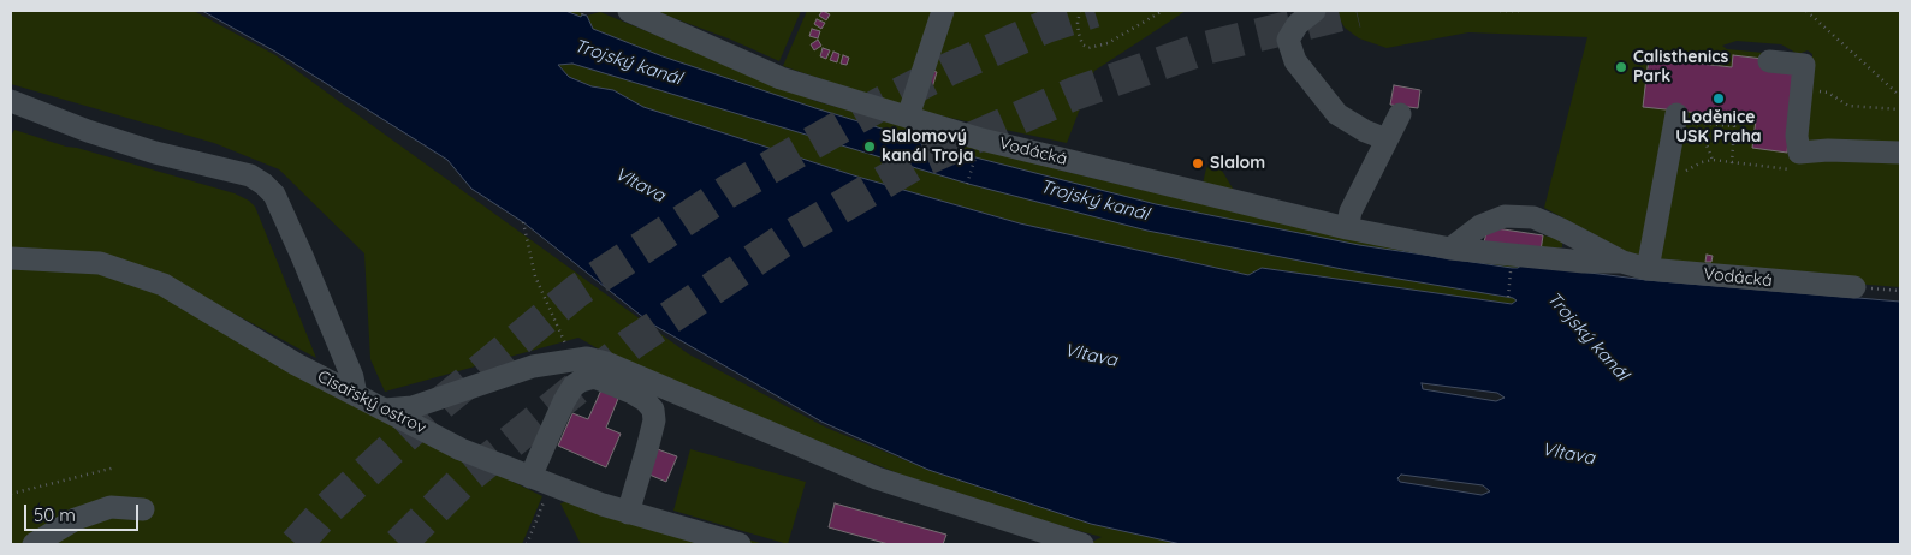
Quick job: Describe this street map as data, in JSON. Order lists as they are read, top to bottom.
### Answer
{
  "streets": {
    "street": ["Vodácká", "Císařský ostrov"]
  },
  "water": ["Trojský kanál", "Vltava"],
  "places": [
    "Calisthenics Park",
    "Loděnice USK Praha",
    "Slalomový kanál Troja",
    "Slalom"
  ],
  "scale_bar": "50 m"
}
